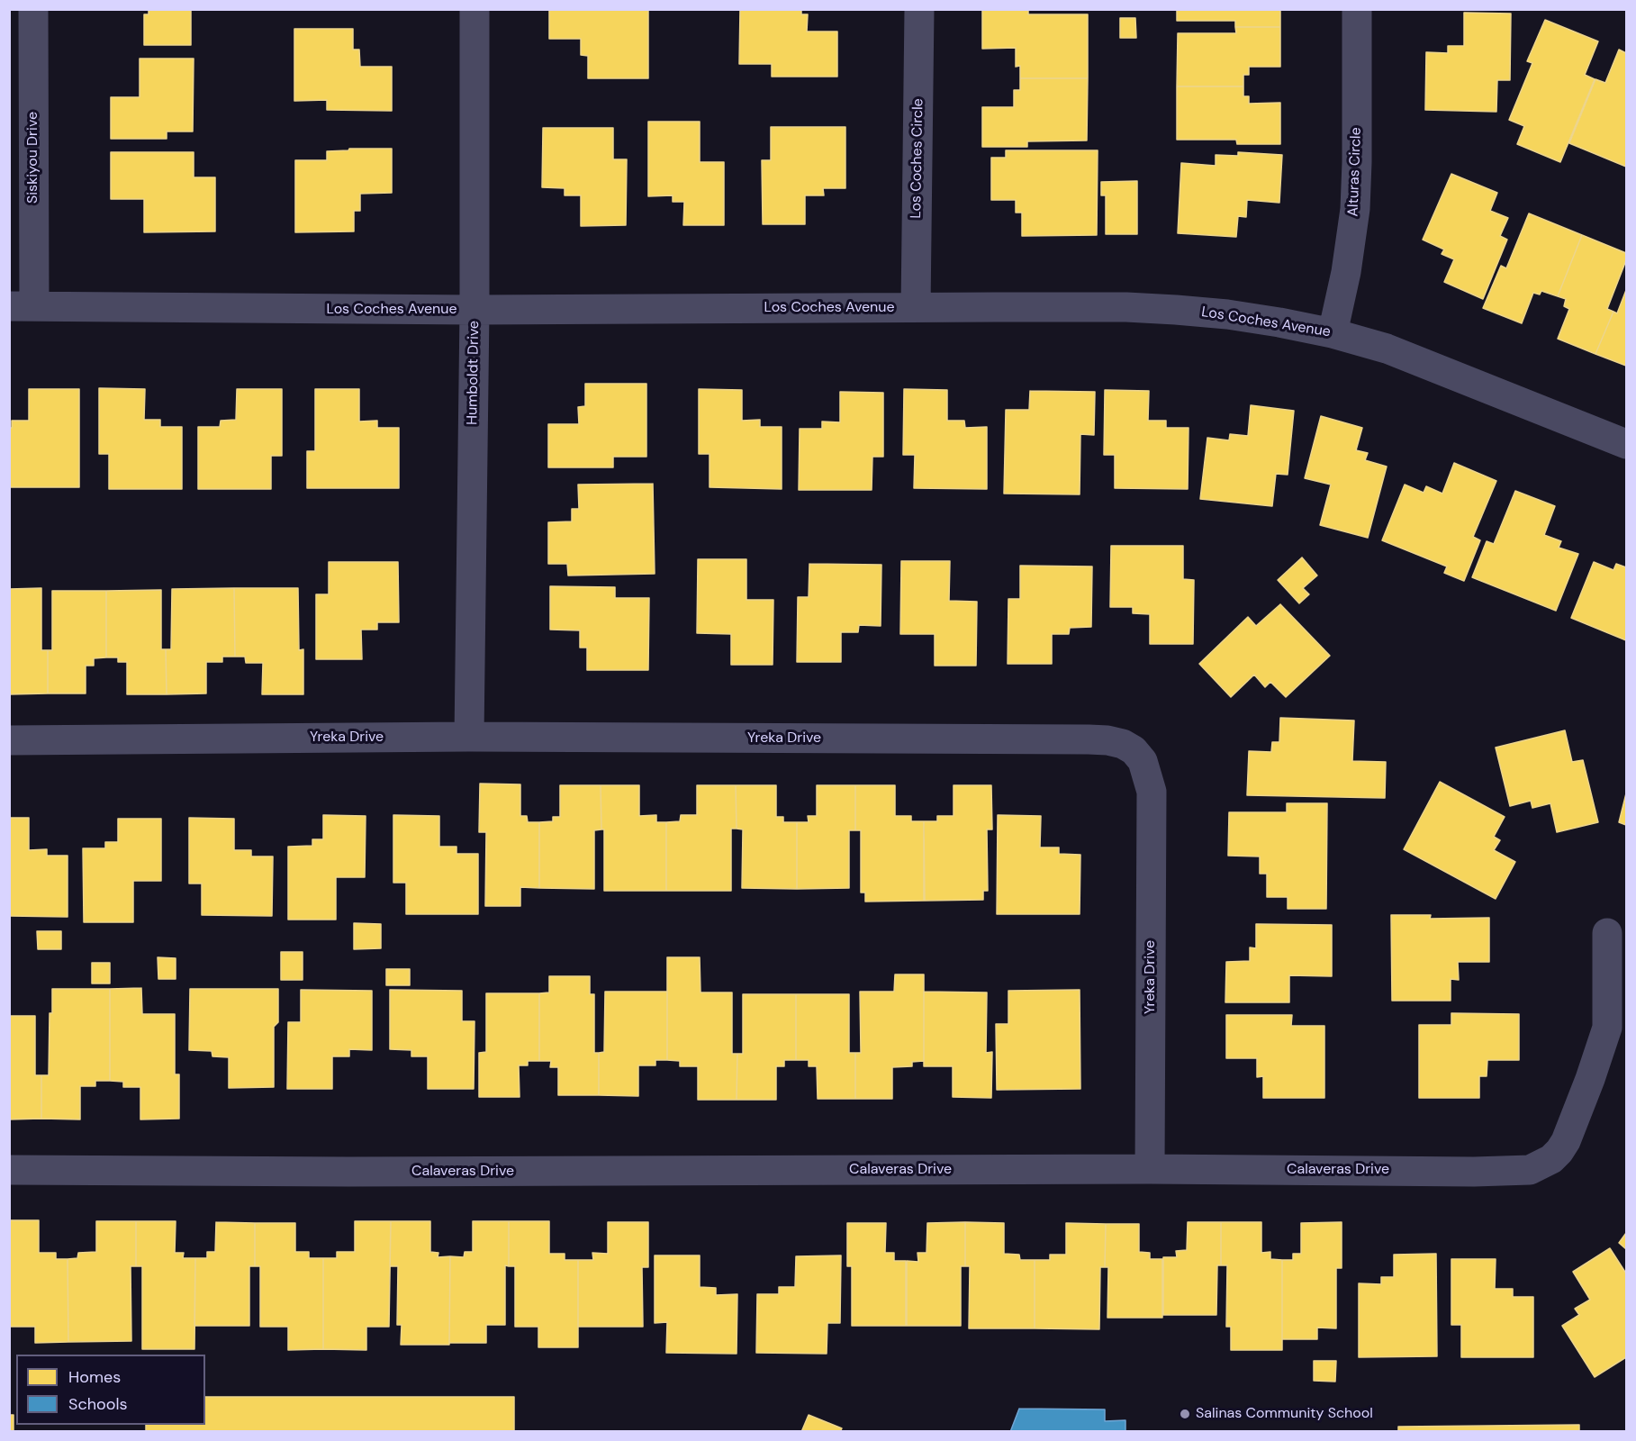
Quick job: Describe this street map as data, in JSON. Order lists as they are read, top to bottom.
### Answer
{
  "streets": {
    "street": [
      "Siskiyou Drive",
      "Los Coches Circle",
      "Alturas Circle",
      "Los Coches Avenue",
      "Humboldt Drive",
      "Yreka Drive",
      "Calaveras Drive"
    ]
  },
  "crossings": [
    ["Siskiyou Drive", "Los Coches Avenue"],
    ["Los Coches Circle", "Los Coches Avenue"],
    ["Alturas Circle", "Los Coches Avenue"],
    ["Los Coches Avenue", "Humboldt Drive"],
    ["Humboldt Drive", "Yreka Drive"],
    ["Yreka Drive", "Calaveras Drive"]
  ],
  "places": ["Salinas Community School"],
  "legend": ["Homes", "Schools"]
}
